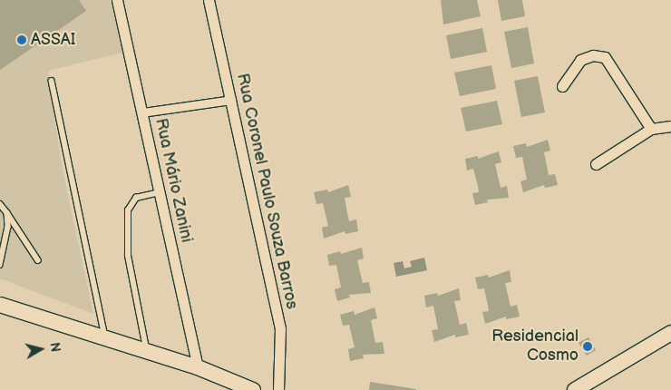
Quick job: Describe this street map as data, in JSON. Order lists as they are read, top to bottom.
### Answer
{
  "streets": {
    "street": ["Rua Mário Zanini", "Rua Coronel Paulo Souza Barros"]
  },
  "places": ["ASSAI", "Residencial Cosmo"],
  "north": "right"
}
